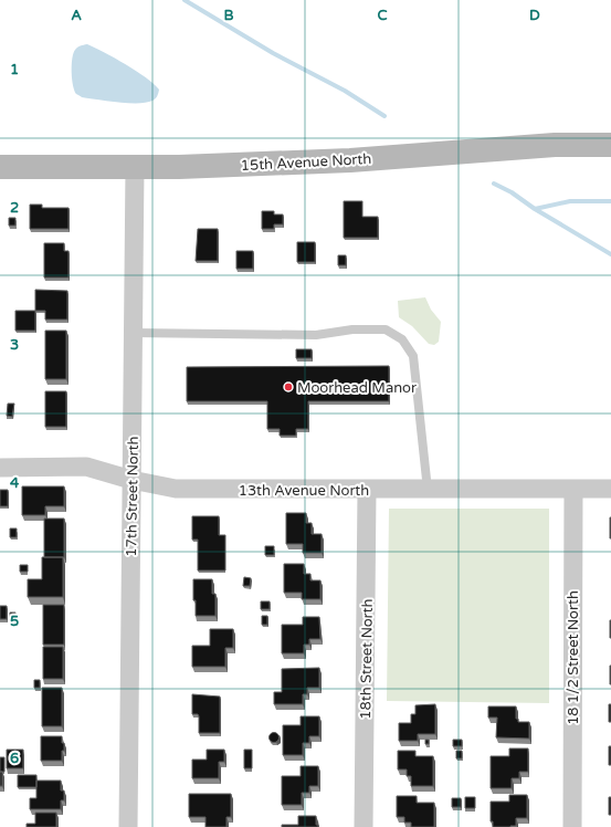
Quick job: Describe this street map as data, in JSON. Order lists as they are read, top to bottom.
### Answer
{
  "streets": {
    "main road": ["15th Avenue North"],
    "street": [
      "13th Avenue North",
      "17th Street North",
      "18 1/2 Street North",
      "18th Street North"
    ]
  },
  "crossings": [
    ["15th Avenue North", "17th Street North"],
    ["13th Avenue North", "17th Street North"],
    ["13th Avenue North", "18 1/2 Street North"],
    ["13th Avenue North", "18th Street North"]
  ],
  "places": ["Moorhead Manor"],
  "grid": {
    "columns": [
      "A",
      "B",
      "C",
      "D"
    ],
    "rows": [
      "1",
      "2",
      "3",
      "4",
      "5",
      "6"
    ]
  }
}
